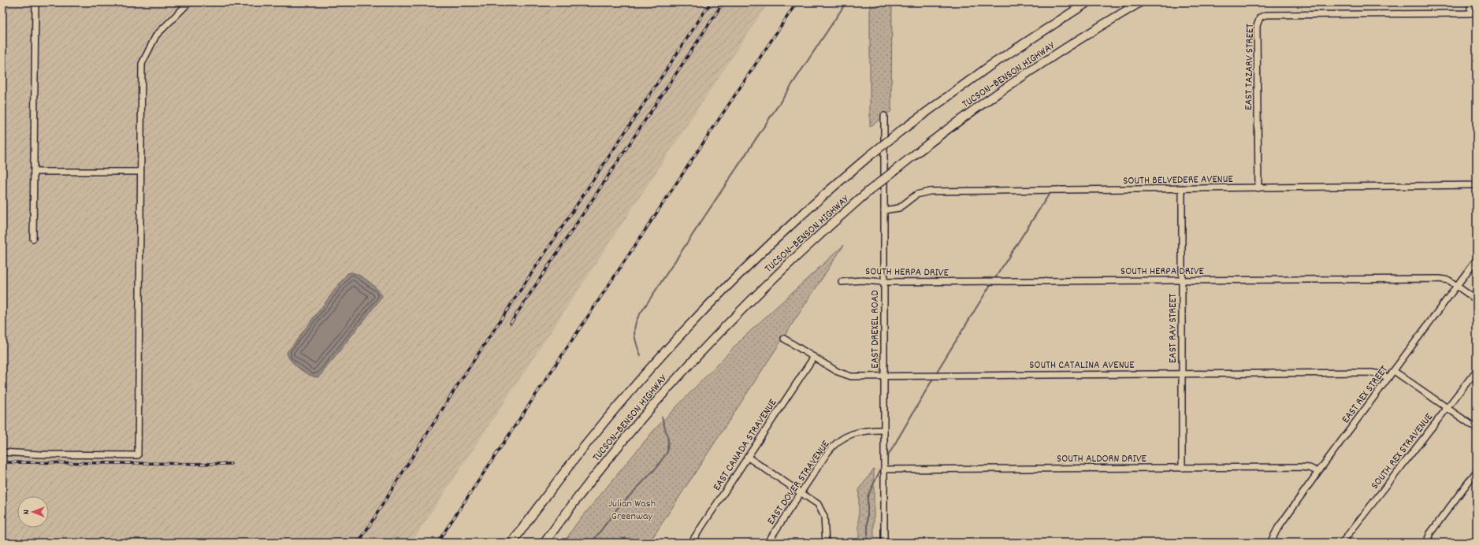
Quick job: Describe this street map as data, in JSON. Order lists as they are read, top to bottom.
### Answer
{
  "streets": {
    "highway": ["TUCSON–BENSON HIGHWAY"],
    "street": [
      "EAST TAZARV STREET",
      "SOUTH BELVEDERE AVENUE",
      "SOUTH HERPA DRIVE",
      "EAST RAY STREET",
      "EAST DREXEL ROAD",
      "SOUTH CATALINA AVENUE",
      "EAST REX STREET",
      "EAST CANADA STRAVENUE",
      "SOUTH REX STRAVENUE",
      "SOUTH ALDORN DRIVE",
      "EAST DOVER STRAVENUE"
    ]
  },
  "crossings": [
    ["EAST TAZARV STREET", "SOUTH BELVEDERE AVENUE"],
    ["SOUTH BELVEDERE AVENUE", "EAST RAY STREET"],
    ["SOUTH BELVEDERE AVENUE", "EAST DREXEL ROAD"],
    ["SOUTH HERPA DRIVE", "EAST RAY STREET"],
    ["SOUTH HERPA DRIVE", "EAST DREXEL ROAD"],
    ["SOUTH HERPA DRIVE", "EAST REX STREET"],
    ["EAST RAY STREET", "SOUTH CATALINA AVENUE"],
    ["EAST RAY STREET", "SOUTH ALDORN DRIVE"],
    ["EAST DREXEL ROAD", "SOUTH CATALINA AVENUE"],
    ["EAST DREXEL ROAD", "SOUTH ALDORN DRIVE"],
    ["EAST DREXEL ROAD", "EAST DOVER STRAVENUE"],
    ["SOUTH CATALINA AVENUE", "EAST REX STREET"],
    ["SOUTH CATALINA AVENUE", "EAST CANADA STRAVENUE"],
    ["EAST REX STREET", "SOUTH ALDORN DRIVE"]
  ],
  "parks": ["Julian Wash Greenway"],
  "north": "left"
}
